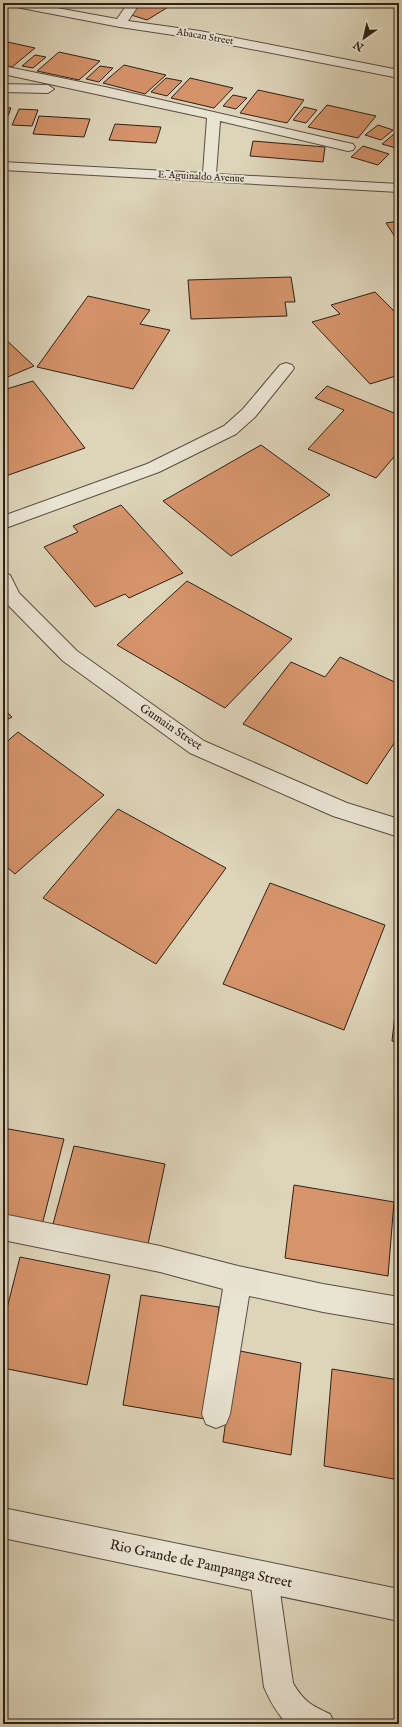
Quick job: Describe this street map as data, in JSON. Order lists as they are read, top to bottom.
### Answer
{
  "streets": {
    "street": [
      "Abacan Street",
      "E. Aguinaldo Avenue",
      "Gumain Street",
      "Rio Grande de Pampanga Street"
    ]
  },
  "north": "bottom left"
}
